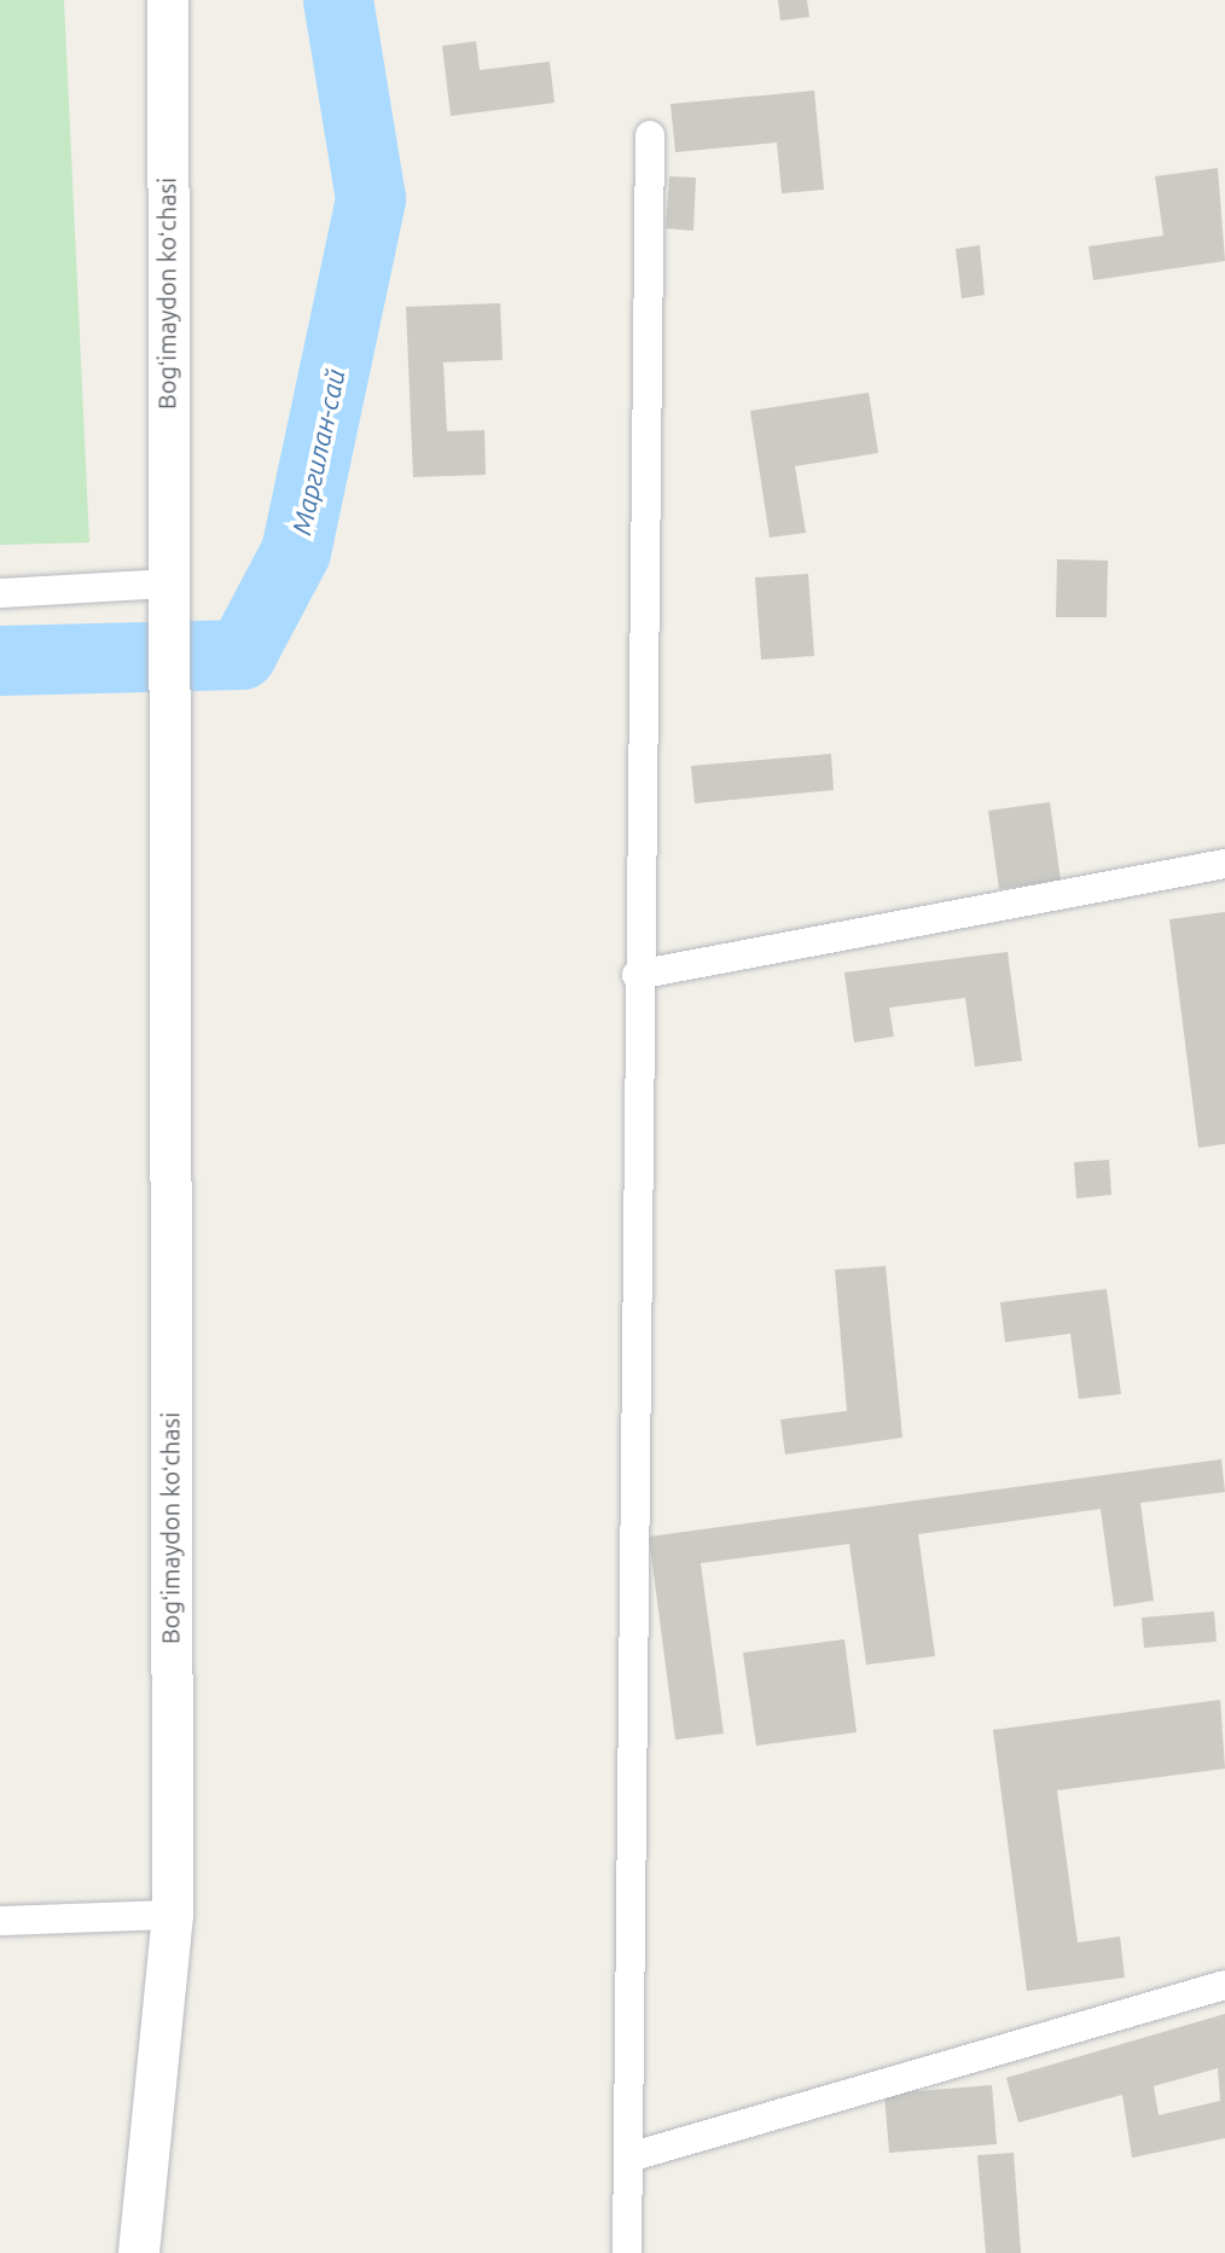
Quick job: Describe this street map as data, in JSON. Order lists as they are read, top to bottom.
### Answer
{
  "streets": {
    "main road": ["Bogʻimaydon koʻchasi"]
  },
  "water": ["Маргилан-сай"]
}
